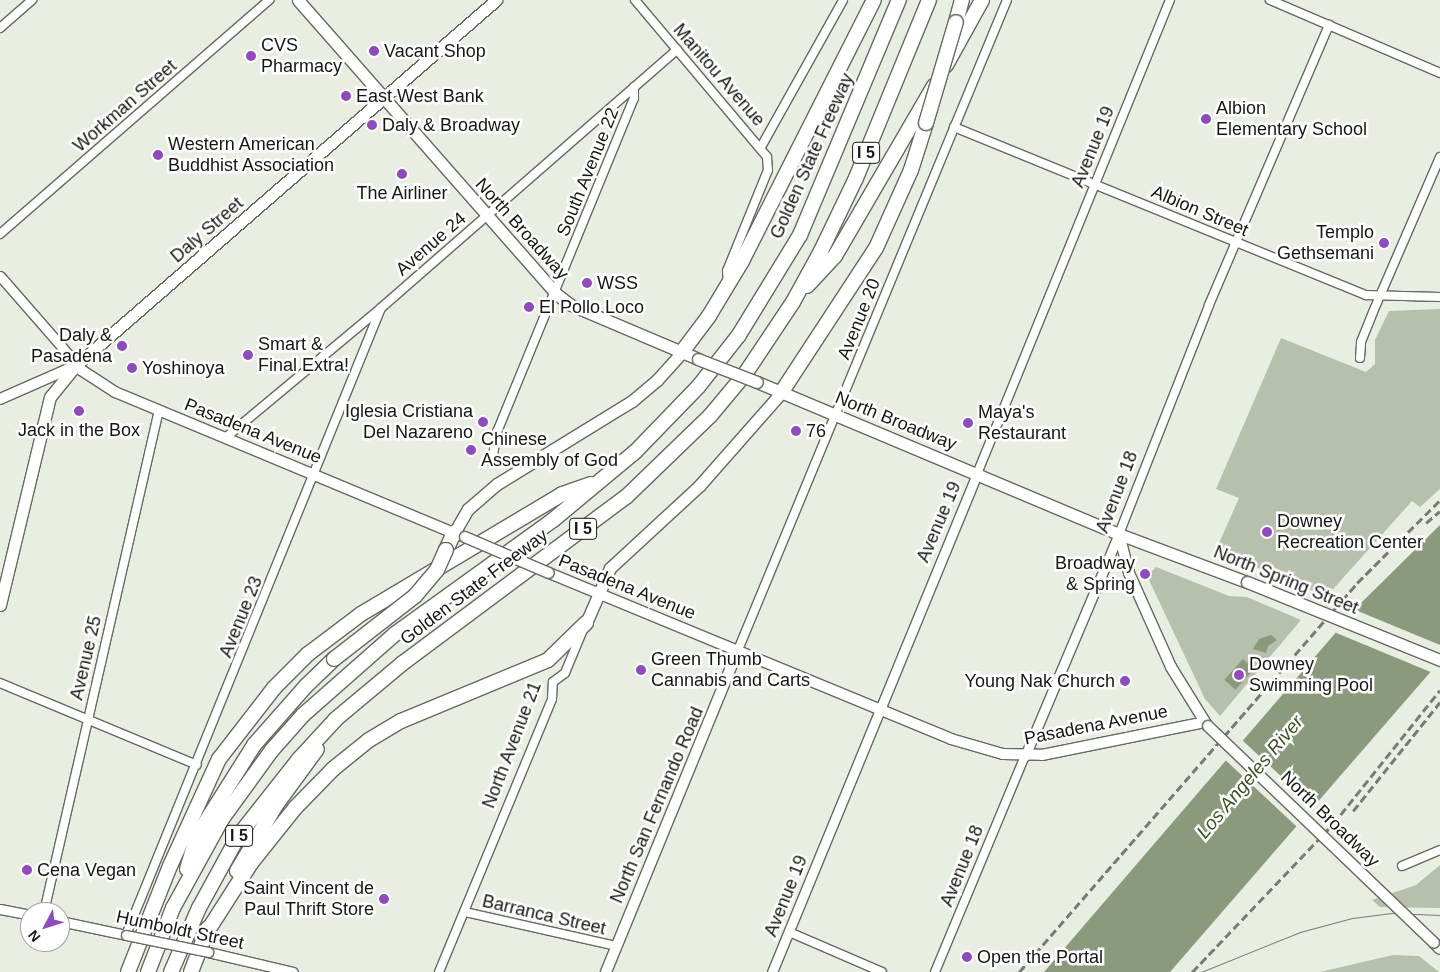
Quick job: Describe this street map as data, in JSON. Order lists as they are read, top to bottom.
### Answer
{
  "streets": {
    "highway": ["I 5", "Golden State Freeway"],
    "main road": [
      "North Broadway",
      "Daly Street",
      "Pasadena Avenue",
      "North Spring Street",
      "North Avenue 21",
      "North San Fernando Road"
    ],
    "street": [
      "Manitou Avenue",
      "Workman Street",
      "Avenue 19",
      "South Avenue 22",
      "Albion Street",
      "Avenue 24",
      "Avenue 20",
      "Avenue 18",
      "Avenue 23",
      "Avenue 25",
      "Barranca Street",
      "Humboldt Street"
    ]
  },
  "crossings": [
    ["Manitou Avenue", "Avenue 24"],
    ["Avenue 19", "Albion Street"],
    ["Avenue 19", "North Broadway"],
    ["Avenue 19", "Pasadena Avenue"],
    ["South Avenue 22", "North Broadway"],
    ["South Avenue 22", "Avenue 24"],
    ["Albion Street", "Avenue 20"],
    ["Albion Street", "Avenue 18"],
    ["North Broadway", "Daly Street"],
    ["North Broadway", "Avenue 24"],
    ["North Broadway", "Avenue 20"],
    ["North Broadway", "Pasadena Avenue"],
    ["North Broadway", "Avenue 18"],
    ["North Broadway", "North Spring Street"],
    ["North Broadway", "North Avenue 21"],
    ["Daly Street", "Pasadena Avenue"],
    ["Avenue 24", "Pasadena Avenue"],
    ["Avenue 24", "Avenue 23"],
    ["Avenue 20", "Pasadena Avenue"],
    ["Avenue 20", "North San Fernando Road"],
    ["Pasadena Avenue", "Avenue 18"],
    ["Pasadena Avenue", "Avenue 23"],
    ["Pasadena Avenue", "Avenue 25"],
    ["Pasadena Avenue", "North Avenue 21"],
    ["Pasadena Avenue", "North San Fernando Road"],
    ["Avenue 18", "North Spring Street"],
    ["Avenue 23", "Humboldt Street"],
    ["North Avenue 21", "Barranca Street"],
    ["North San Fernando Road", "Barranca Street"]
  ],
  "water": ["Los Angeles River"],
  "places": [
    "Vacant Shop",
    "CVS Pharmacy",
    "East West Bank",
    "Albion Elementary School",
    "Daly & Broadway",
    "Western American Buddhist Association",
    "The Airliner",
    "Templo Gethsemani",
    "WSS",
    "El Pollo Loco",
    "Daly & Pasadena",
    "Smart & Final Extra!",
    "Yoshinoya",
    "Jack in the Box",
    "Iglesia Cristiana Del Nazareno",
    "Maya's Restaurant",
    "76",
    "Chinese Assembly of God",
    "Downey Recreation Center",
    "Broadway & Spring",
    "Green Thumb Cannabis and Carts",
    "Downey Swimming Pool",
    "Young Nak Church",
    "Cena Vegan",
    "Saint Vincent de Paul Thrift Store",
    "Open the Portal"
  ],
  "north": "bottom left"
}
